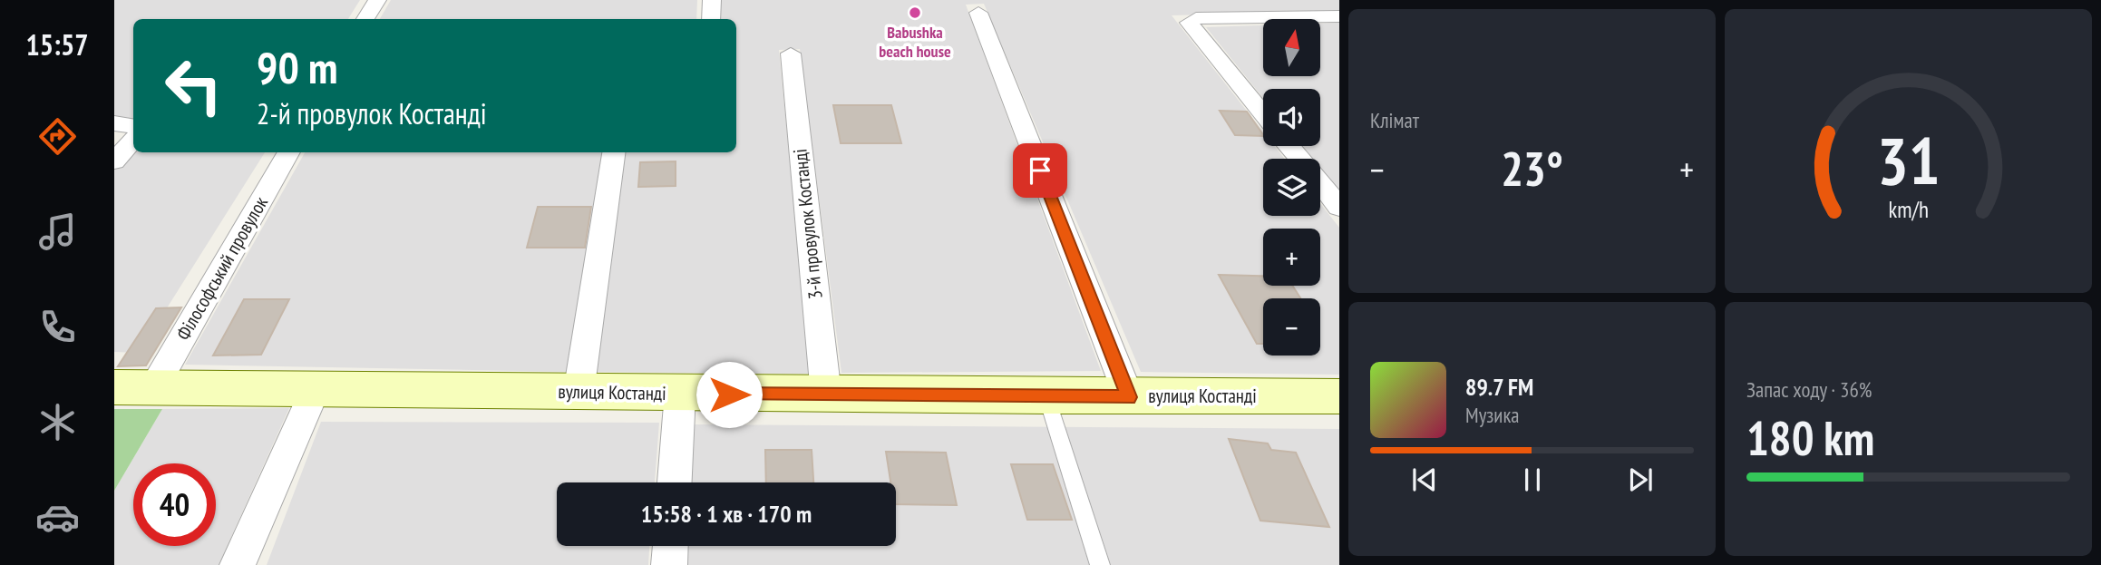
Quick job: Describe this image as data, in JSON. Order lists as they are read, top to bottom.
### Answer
{
  "streets": {
    "street": ["3-й провулок Костанді", "Філософський провулок", "вулиця Костанді"]
  },
  "crossings": [
    ["3-й провулок Костанді", "вулиця Костанді"],
    ["Філософський провулок", "вулиця Костанді"]
  ],
  "places": ["Babushka beach house"],
  "north": "top",
  "page": {
    "tabs": "15:57",
    "tile": [
      "Клімат",
      ["Запас ходу · 36%", "180 km"]
    ],
    "map_buttons": ["+", "−"],
    "turn": ["90 m", "2-й провулок Костанді"],
    "heat": ["−", "23°", "+"],
    "song": ["89.7 FM", "Музика"],
    "limit": "40",
    "trip": "15:58 · 1 хв · 170 m",
    "gauge": ["31", "km/h"]
  }
}
